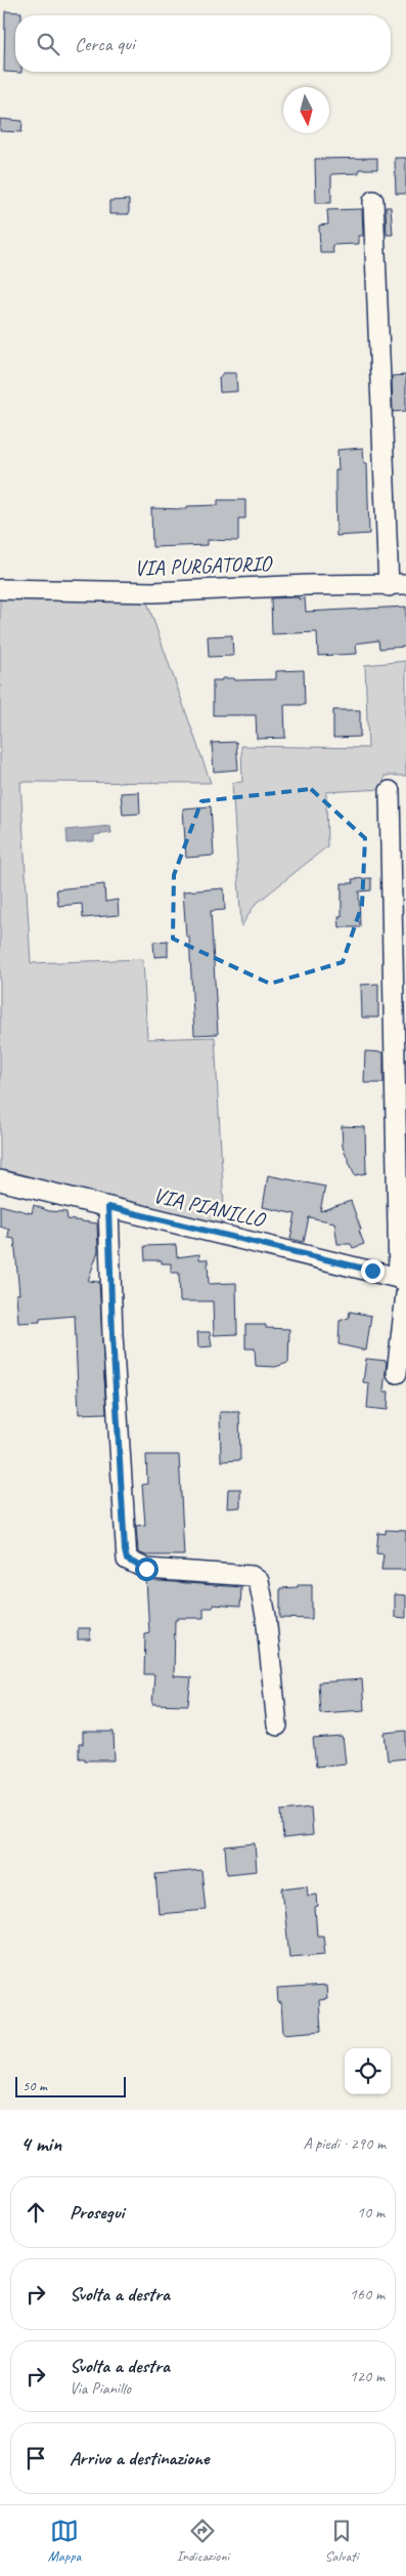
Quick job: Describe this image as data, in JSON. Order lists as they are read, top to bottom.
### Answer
{
  "streets": {
    "street": ["VIA PURGATORIO", "VIA PIANILLO"]
  },
  "scale_bar": "50 m",
  "north": "bottom",
  "page": {
    "search": "Cerca qui",
    "scale": "50 m",
    "heading": ["4 min", "A piedi · 290 m"],
    "list": [
      ["Prosegui", "10 m"],
      ["Svolta a destra", "160 m"],
      ["Svolta a destra", "Via Pianillo", "120 m"],
      "Arrivo a destinazione"
    ],
    "nav": ["Mappa", "Indicazioni", "Salvati"]
  }
}
